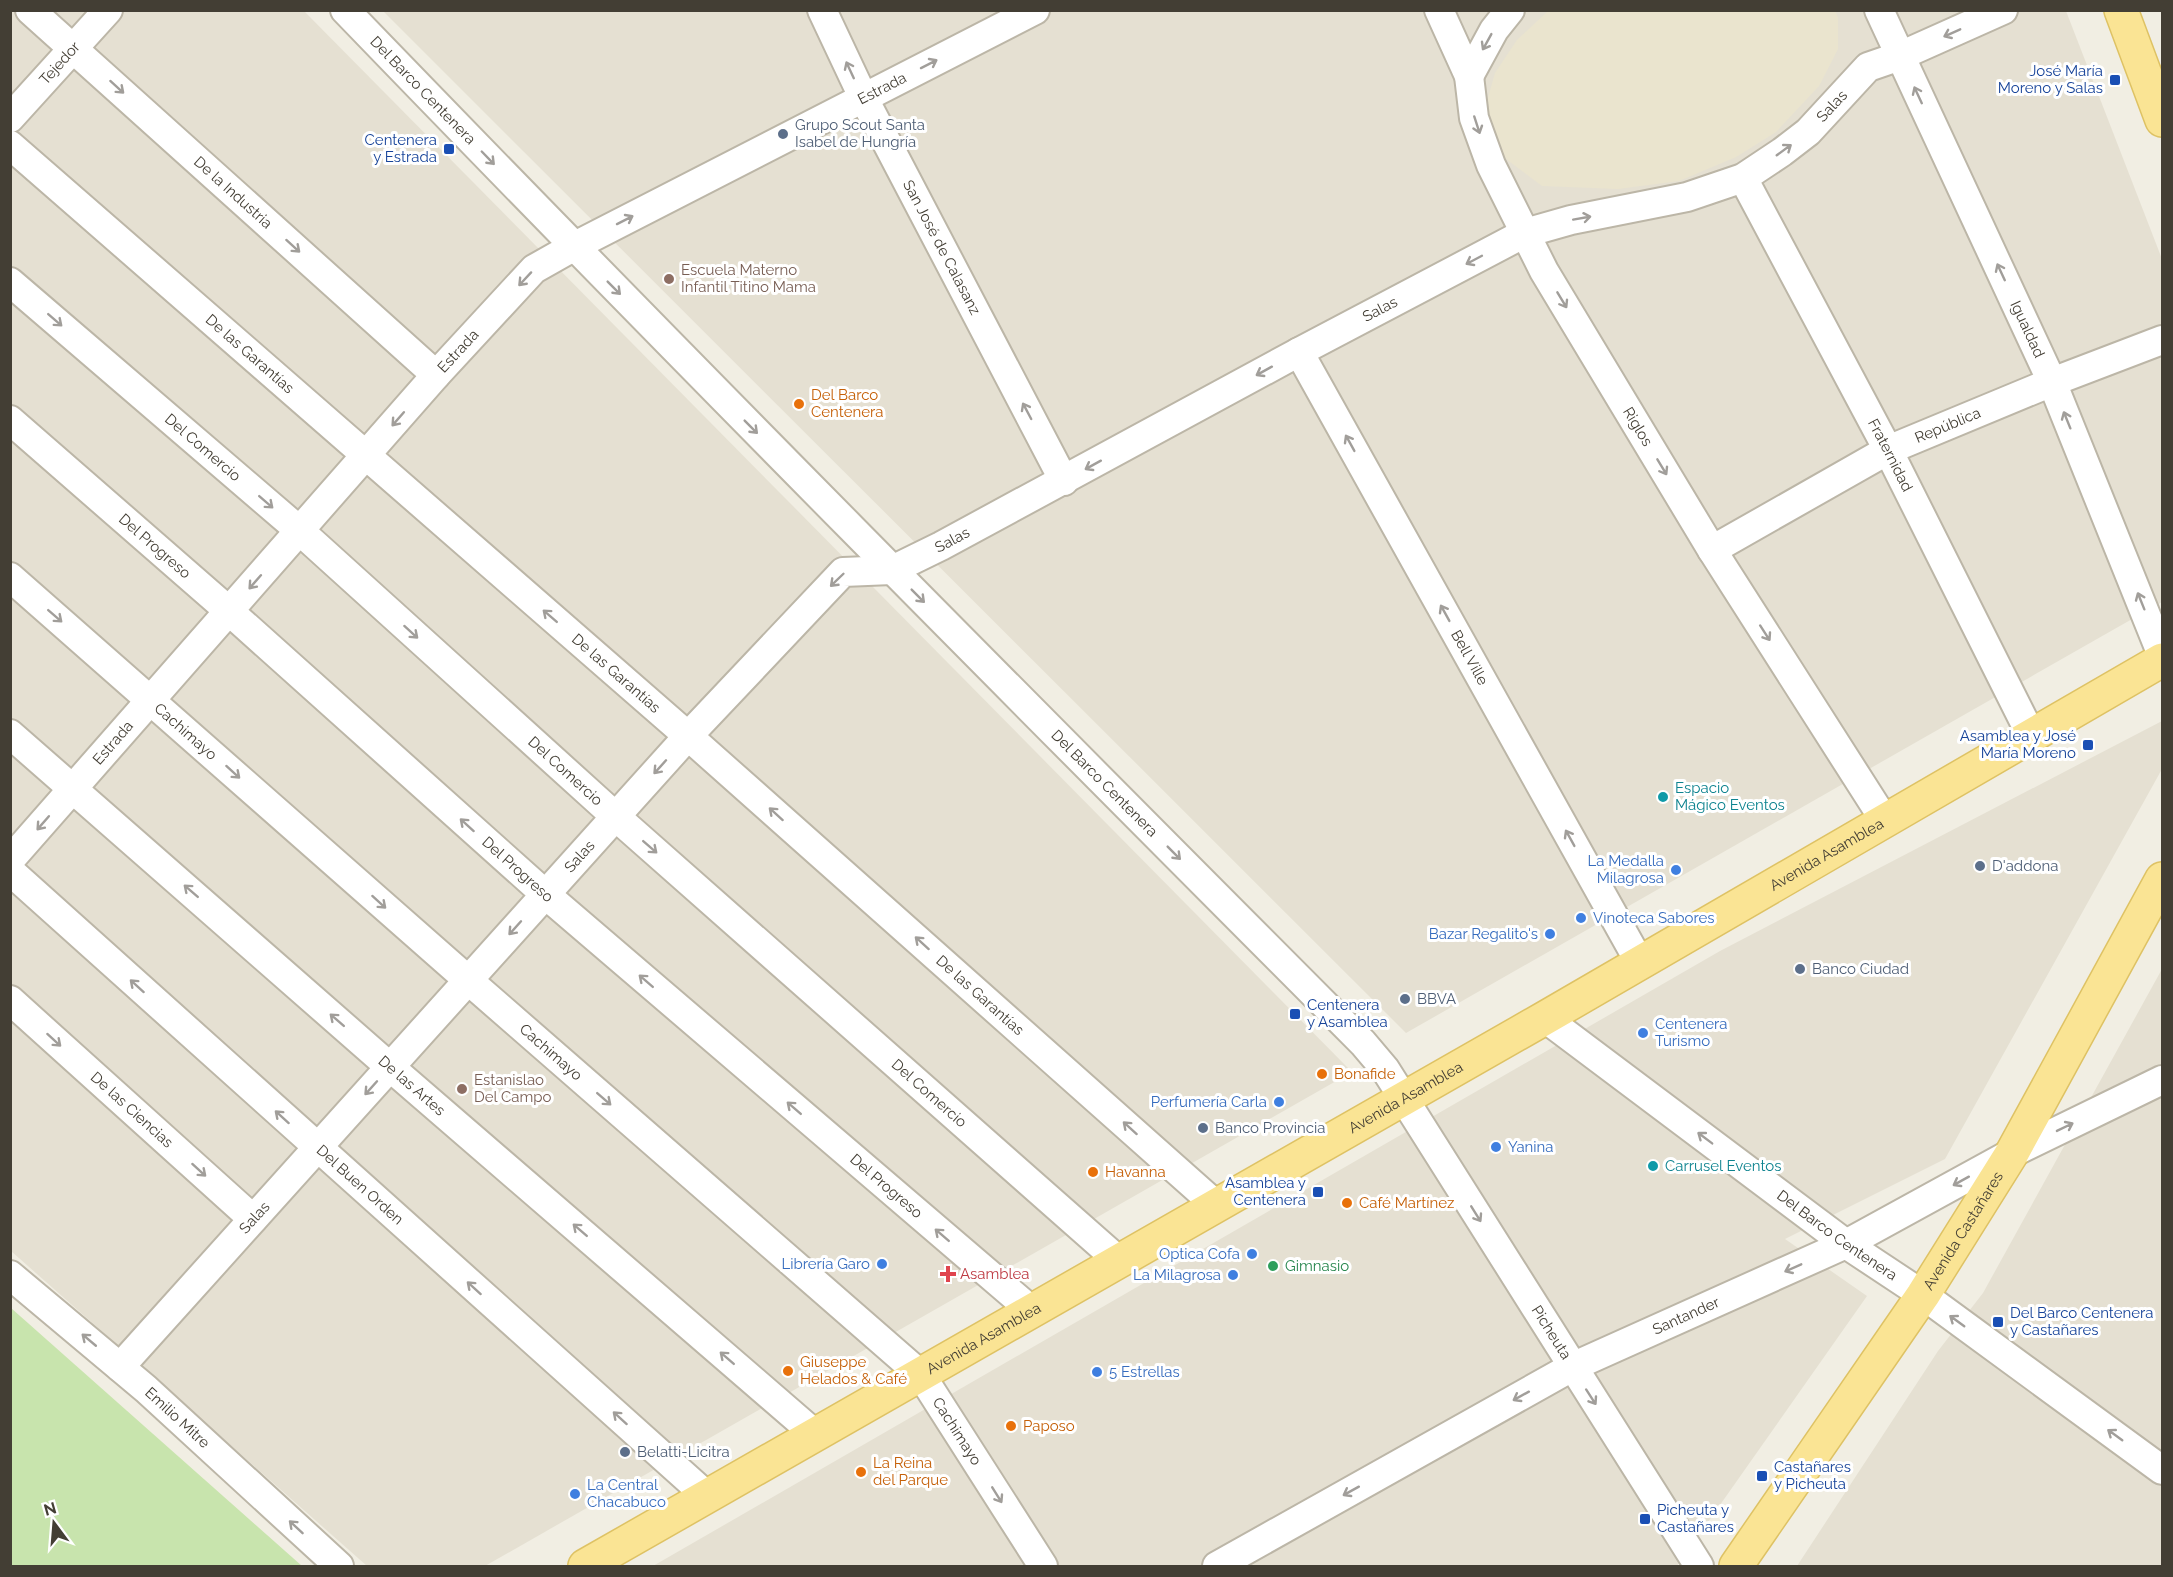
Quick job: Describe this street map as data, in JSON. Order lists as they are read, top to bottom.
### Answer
{
  "streets": {
    "main road": ["Avenida Asamblea", "Avenida Castañares"],
    "street": [
      "Tejedor",
      "Estrada",
      "Del Barco Centenera",
      "Salas",
      "De la Industria",
      "San José de Calasanz",
      "Igualdad",
      "De las Garantías",
      "República",
      "Riglos",
      "Del Comercio",
      "Fraternidad",
      "Del Progreso",
      "Bell Ville",
      "Cachimayo",
      "De las Artes",
      "De las Ciencias",
      "Del Buen Orden",
      "Santander",
      "Picheuta",
      "Emilio Mitre"
    ]
  },
  "crossings": [
    ["Tejedor", "De la Industria"],
    ["Estrada", "Del Barco Centenera"],
    ["Estrada", "De la Industria"],
    ["Estrada", "San José de Calasanz"],
    ["Estrada", "De las Garantías"],
    ["Estrada", "Del Comercio"],
    ["Estrada", "Del Progreso"],
    ["Estrada", "Cachimayo"],
    ["Estrada", "De las Artes"],
    ["Del Barco Centenera", "Salas"],
    ["Del Barco Centenera", "Avenida Asamblea"],
    ["Del Barco Centenera", "Avenida Castañares"],
    ["Del Barco Centenera", "Santander"],
    ["Del Barco Centenera", "Picheuta"],
    ["Salas", "San José de Calasanz"],
    ["Salas", "Igualdad"],
    ["Salas", "De las Garantías"],
    ["Salas", "Riglos"],
    ["Salas", "Del Comercio"],
    ["Salas", "Fraternidad"],
    ["Salas", "Del Progreso"],
    ["Salas", "Bell Ville"],
    ["Salas", "Cachimayo"],
    ["Salas", "De las Artes"],
    ["Salas", "De las Ciencias"],
    ["Salas", "Del Buen Orden"],
    ["Salas", "Emilio Mitre"],
    ["Igualdad", "República"],
    ["De las Garantías", "Avenida Asamblea"],
    ["República", "Riglos"],
    ["República", "Fraternidad"],
    ["Riglos", "Avenida Asamblea"],
    ["Del Comercio", "Avenida Asamblea"],
    ["Fraternidad", "Avenida Asamblea"],
    ["Del Progreso", "Avenida Asamblea"],
    ["Bell Ville", "Avenida Asamblea"],
    ["Cachimayo", "Avenida Asamblea"],
    ["Avenida Asamblea", "De las Artes"],
    ["Avenida Asamblea", "Del Buen Orden"],
    ["Avenida Asamblea", "Picheuta"],
    ["Avenida Castañares", "Santander"],
    ["Santander", "Picheuta"]
  ],
  "one_way": [
    "De la Industria",
    "San José de Calasanz",
    "Igualdad",
    "De las Garantías",
    "Riglos",
    "Del Comercio",
    "Del Progreso",
    "Bell Ville",
    "Cachimayo",
    "De las Artes",
    "De las Ciencias",
    "Del Buen Orden",
    "Picheuta",
    "Emilio Mitre"
  ],
  "places": {
    "transit": [
      "José María Moreno y Salas",
      "Centenera y Estrada",
      "Asamblea y José María Moreno",
      "Centenera y Asamblea",
      "Asamblea y Centenera",
      "Del Barco Centenera y Castañares",
      "Castañares y Picheuta",
      "Picheuta y Castañares"
    ],
    "other": [
      "Grupo Scout Santa Isabel de Hungría",
      "Escuela Materno Infantil Titino Mama",
      "Del Barco Centenera",
      "Espacio Mágico Eventos",
      "D'addona",
      "La Medalla Milagrosa",
      "Vinoteca Sabores",
      "Bazar Regalito's",
      "Banco Ciudad",
      "BBVA",
      "Centenera Turismo",
      "Bonafide",
      "Estanislao Del Campo",
      "Perfumería Carla",
      "Banco Provincia",
      "Yanina",
      "Carrusel Eventos",
      "Havanna",
      "Café Martínez",
      "Optica Cofa",
      "Librería Garo",
      "Gimnasio",
      "La Milagrosa",
      "Giuseppe Helados & Café",
      "5 Estrellas",
      "Paposo",
      "Belatti-Licitra",
      "La Reina del Parque",
      "La Central Chacabuco"
    ],
    "health": ["Asamblea"]
  },
  "north": "top"
}
